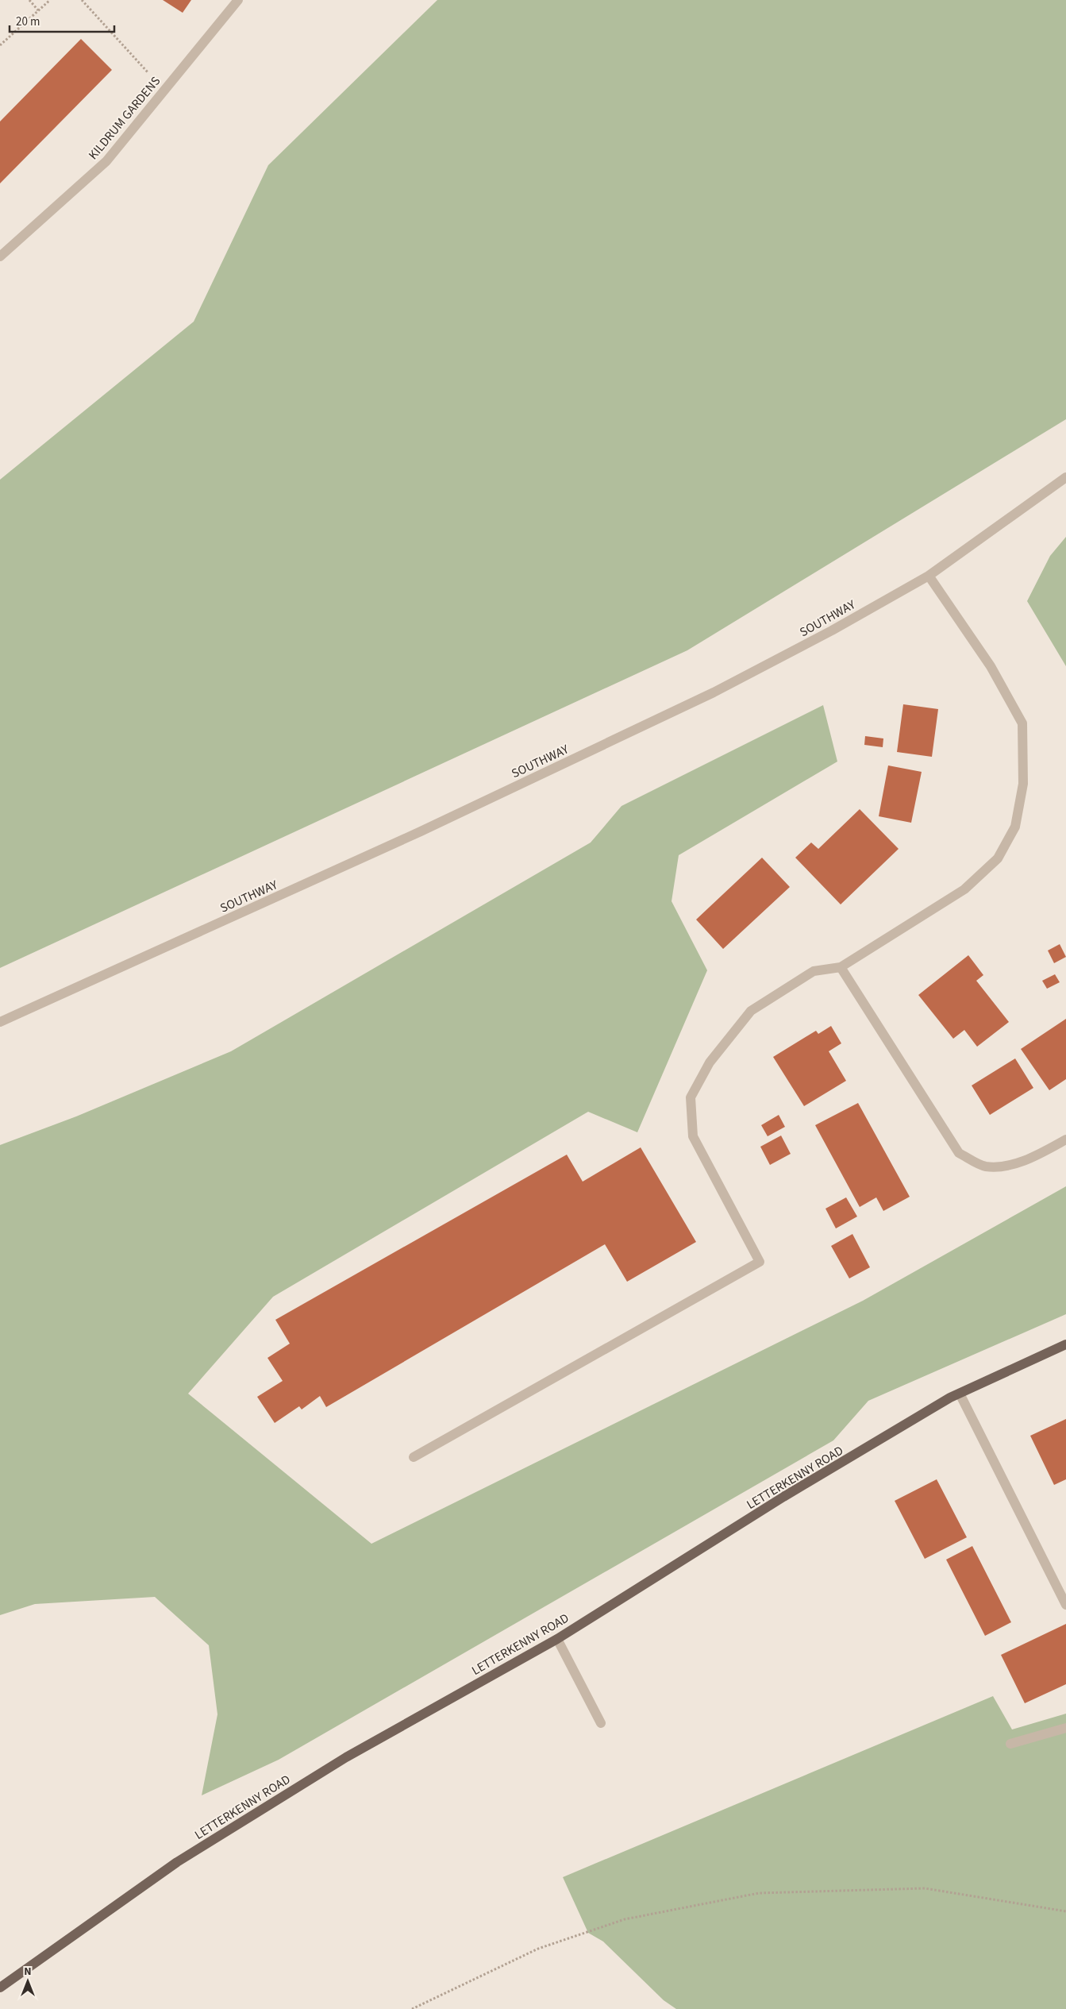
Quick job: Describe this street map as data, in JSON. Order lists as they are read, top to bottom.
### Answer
{
  "streets": {
    "main road": ["LETTERKENNY ROAD"],
    "street": ["KILDRUM GARDENS", "SOUTHWAY"]
  },
  "scale_bar": "20 m",
  "north": "top"
}
